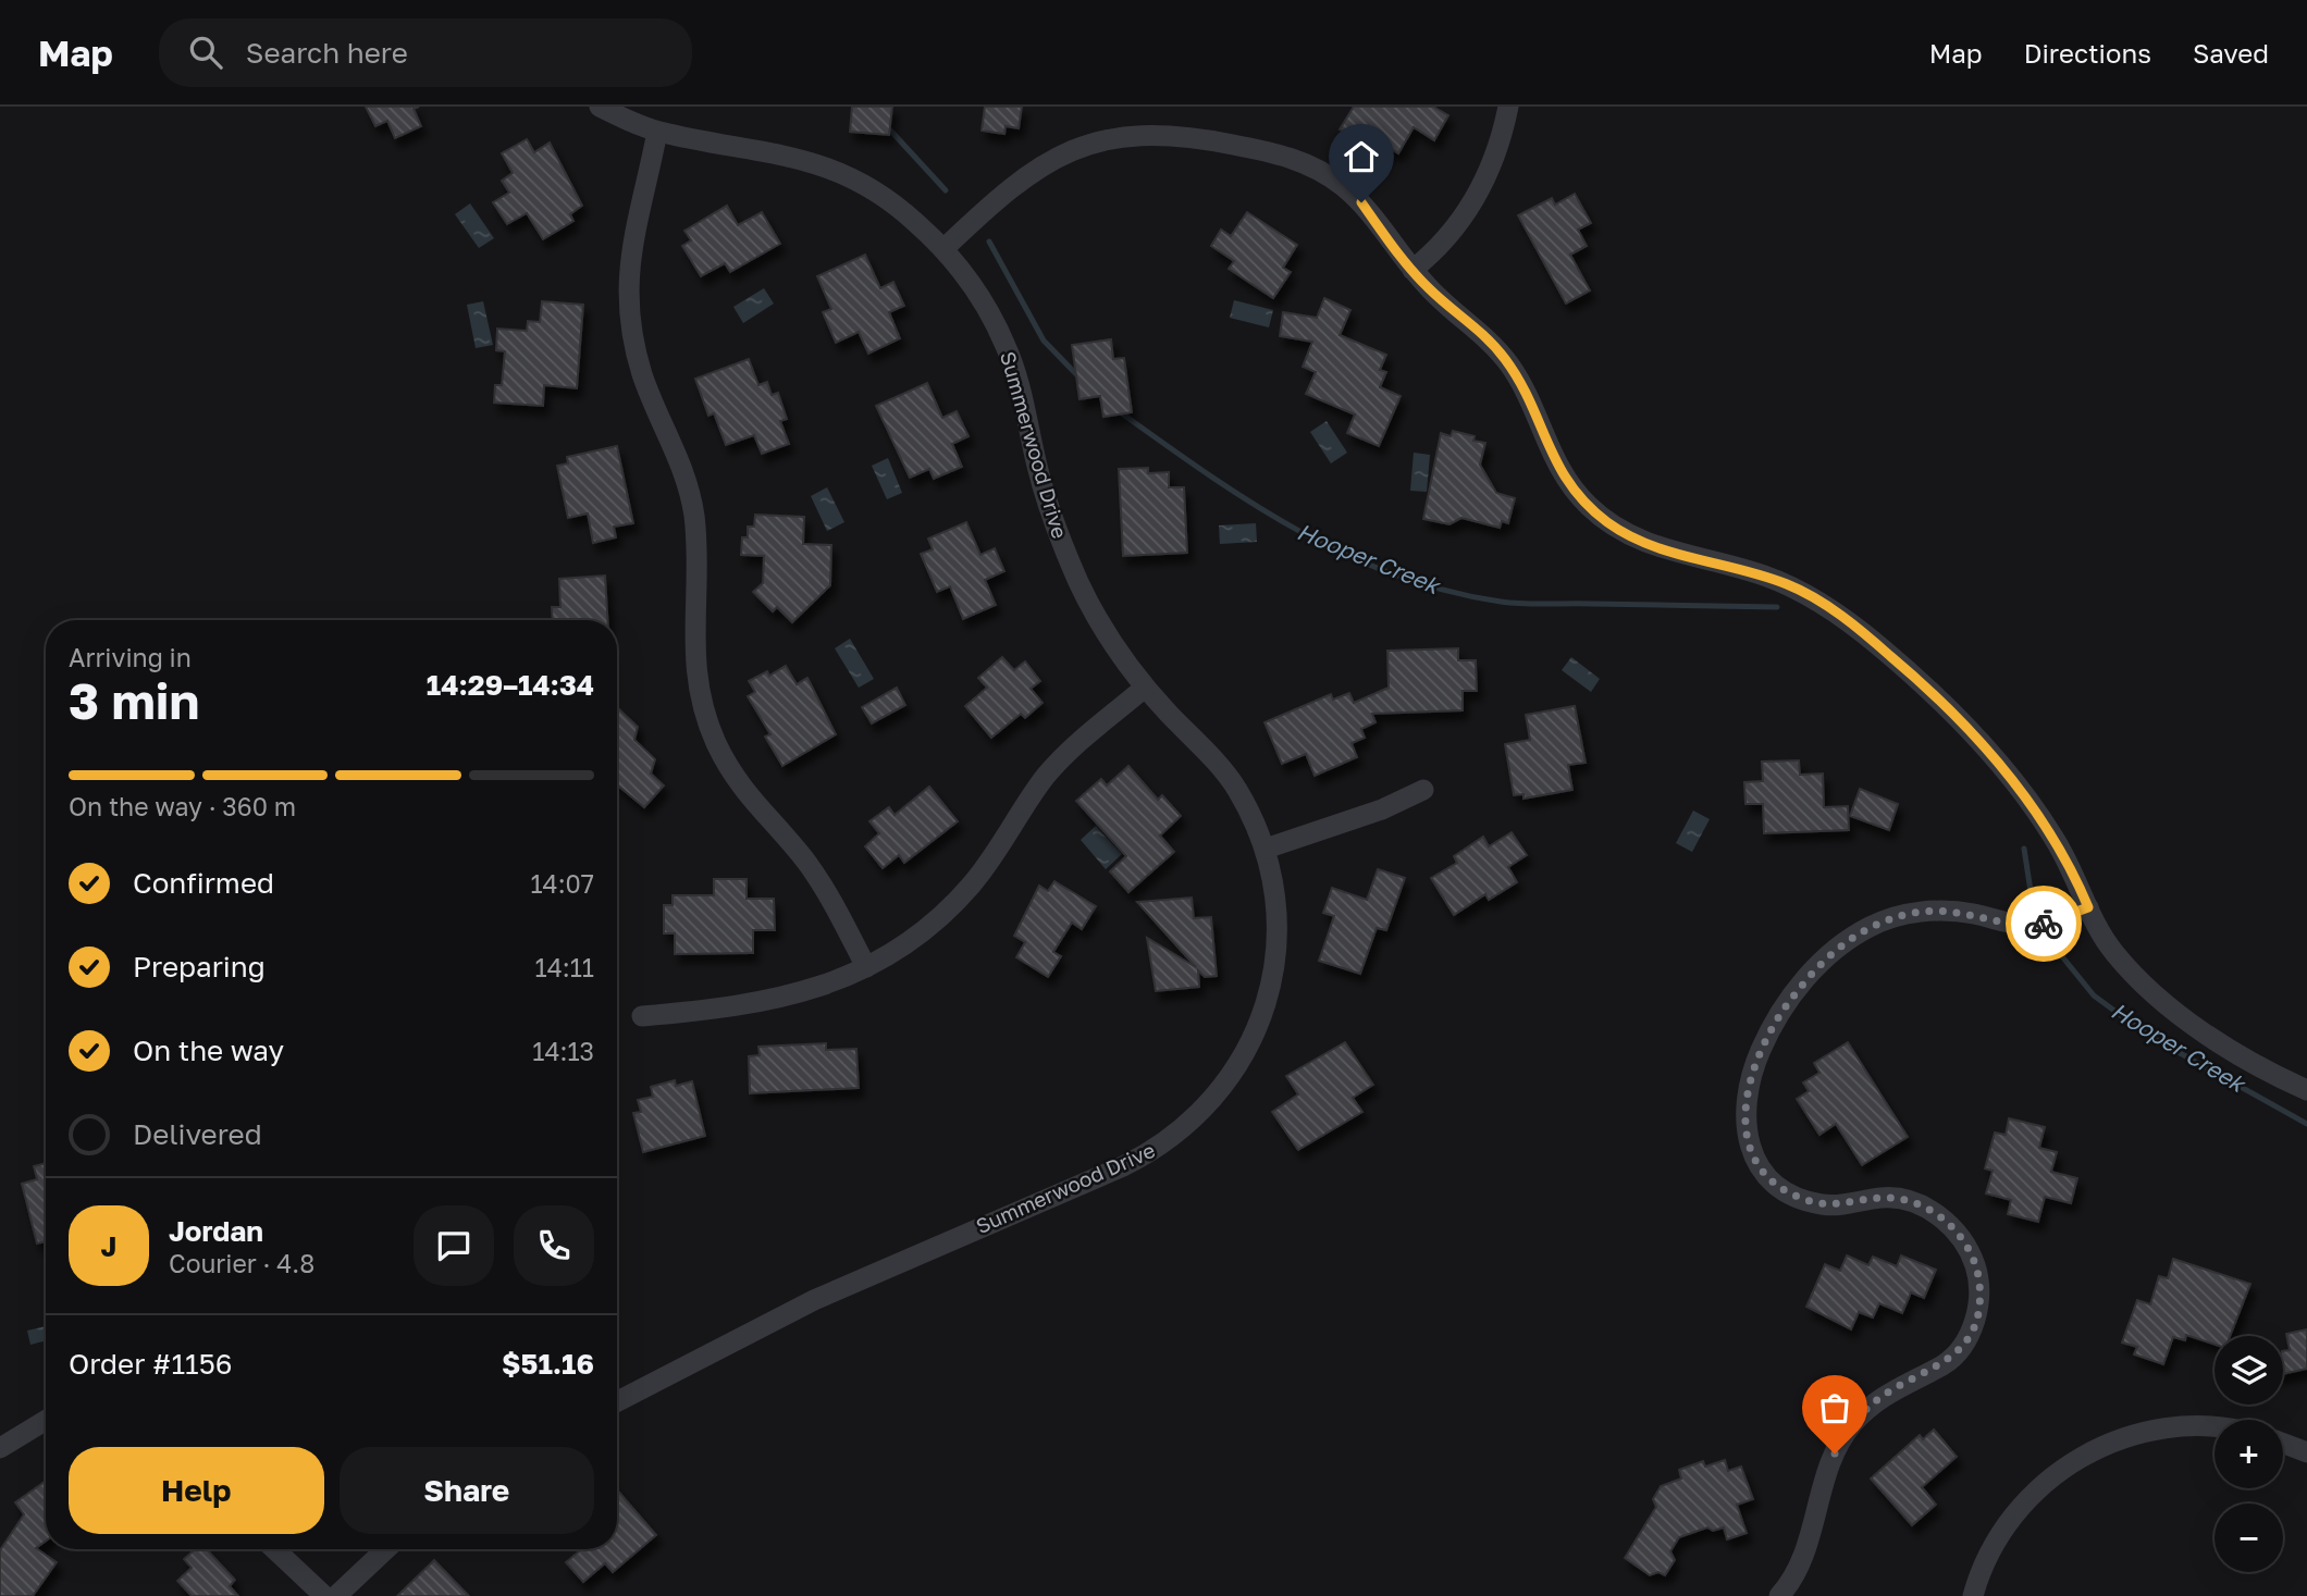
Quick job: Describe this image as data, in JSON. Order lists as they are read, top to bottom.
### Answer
{
  "streets": {
    "street": ["Summerwood Drive"]
  },
  "water": ["Hooper Creek"],
  "page": {
    "header": "Map",
    "search": "Search here",
    "nav": ["Map", "Directions", "Saved"],
    "heading": ["3 min", "Arriving in", "14:29–14:34"],
    "panel": [
      "Jordan",
      "Courier · 4.8",
      "Order #1156",
      "$51.16"
    ],
    "bar": "On the way · 360 m",
    "list": [
      ["Confirmed", "14:07"],
      ["Preparing", "14:11"],
      ["On the way", "14:13"],
      "Delivered"
    ],
    "round": "J",
    "map_buttons": ["+", "−"],
    "buttons": ["Help", "Share"]
  }
}
